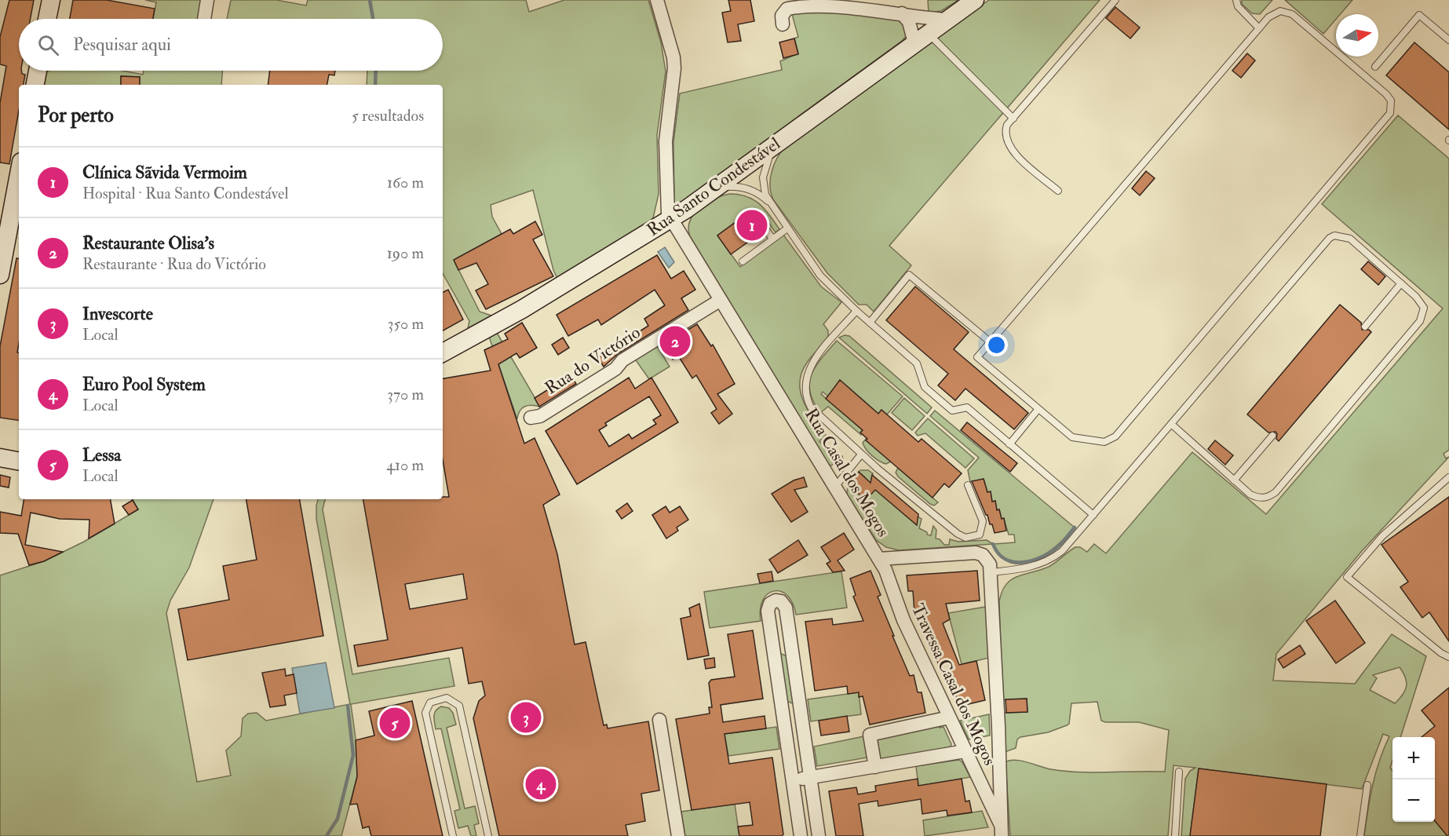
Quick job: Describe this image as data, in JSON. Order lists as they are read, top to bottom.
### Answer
{
  "streets": {
    "street": [
      "Rua Santo Condestável",
      "Rua do Victório",
      "Rua Casal dos Mogos",
      "Travessa Casal dos Mogos"
    ]
  },
  "crossings": [
    ["Rua Santo Condestável", "Rua Casal dos Mogos"],
    ["Rua do Victório", "Rua Casal dos Mogos"],
    ["Rua Casal dos Mogos", "Travessa Casal dos Mogos"]
  ],
  "north": "right",
  "page": {
    "search": "Pesquisar aqui",
    "heading": ["Por perto", "5 resultados"],
    "list": [
      {
        "mark": "1",
        "name": "Clínica Sãvida Vermoim",
        "note": "Hospital · Rua Santo Condestável",
        "value": "160 m"
      },
      {
        "mark": "2",
        "name": "Restaurante Olisa's",
        "note": "Restaurante · Rua do Victório",
        "value": "190 m"
      },
      {
        "mark": "3",
        "name": "Invescorte",
        "note": "Local",
        "value": "350 m"
      },
      {
        "mark": "4",
        "name": "Euro Pool System",
        "note": "Local",
        "value": "370 m"
      },
      {
        "mark": "5",
        "name": "Lessa",
        "note": "Local",
        "value": "410 m"
      }
    ],
    "pins": [
      "1",
      "2",
      "3",
      "5",
      "4"
    ],
    "map_buttons": ["+", "−"]
  }
}
